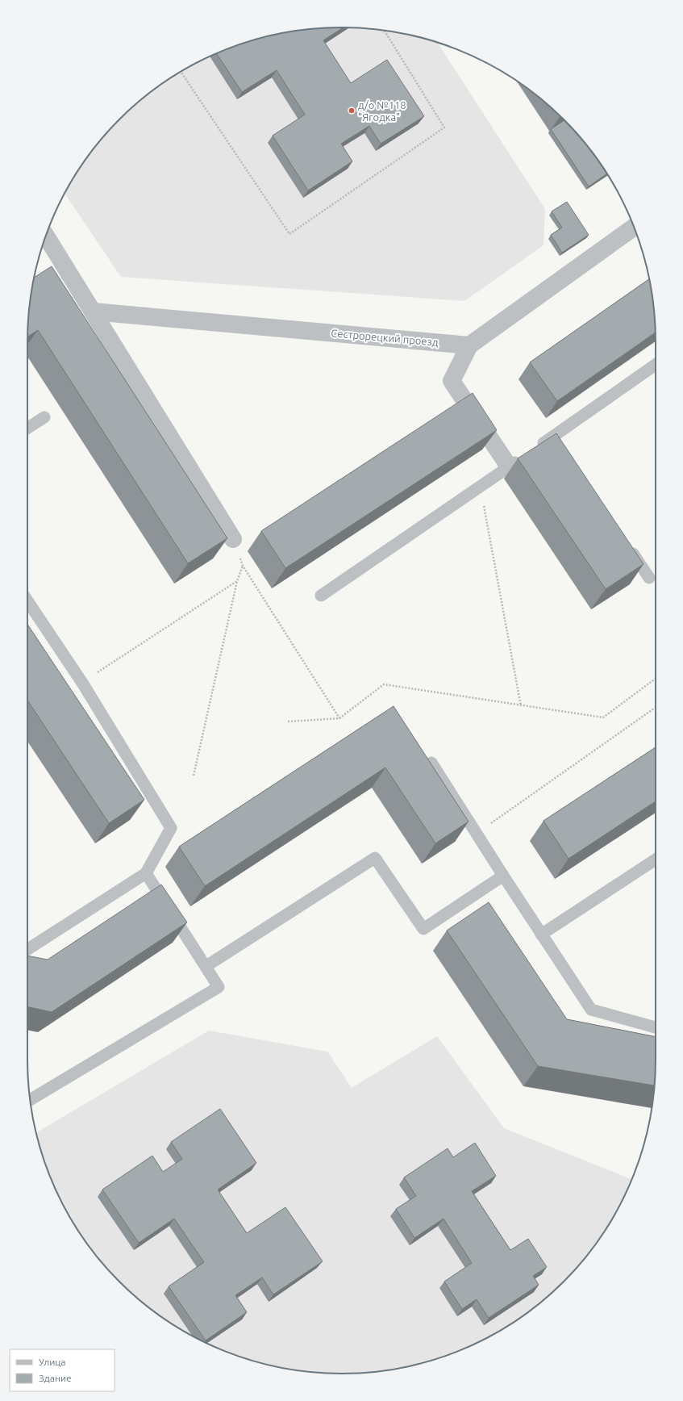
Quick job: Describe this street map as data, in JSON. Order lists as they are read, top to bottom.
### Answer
{
  "streets": {
    "street": ["Сестрорецкий проезд"]
  },
  "places": ["д/о №118 \"Ягодка\""],
  "legend": ["Улица", "Здание"]
}
